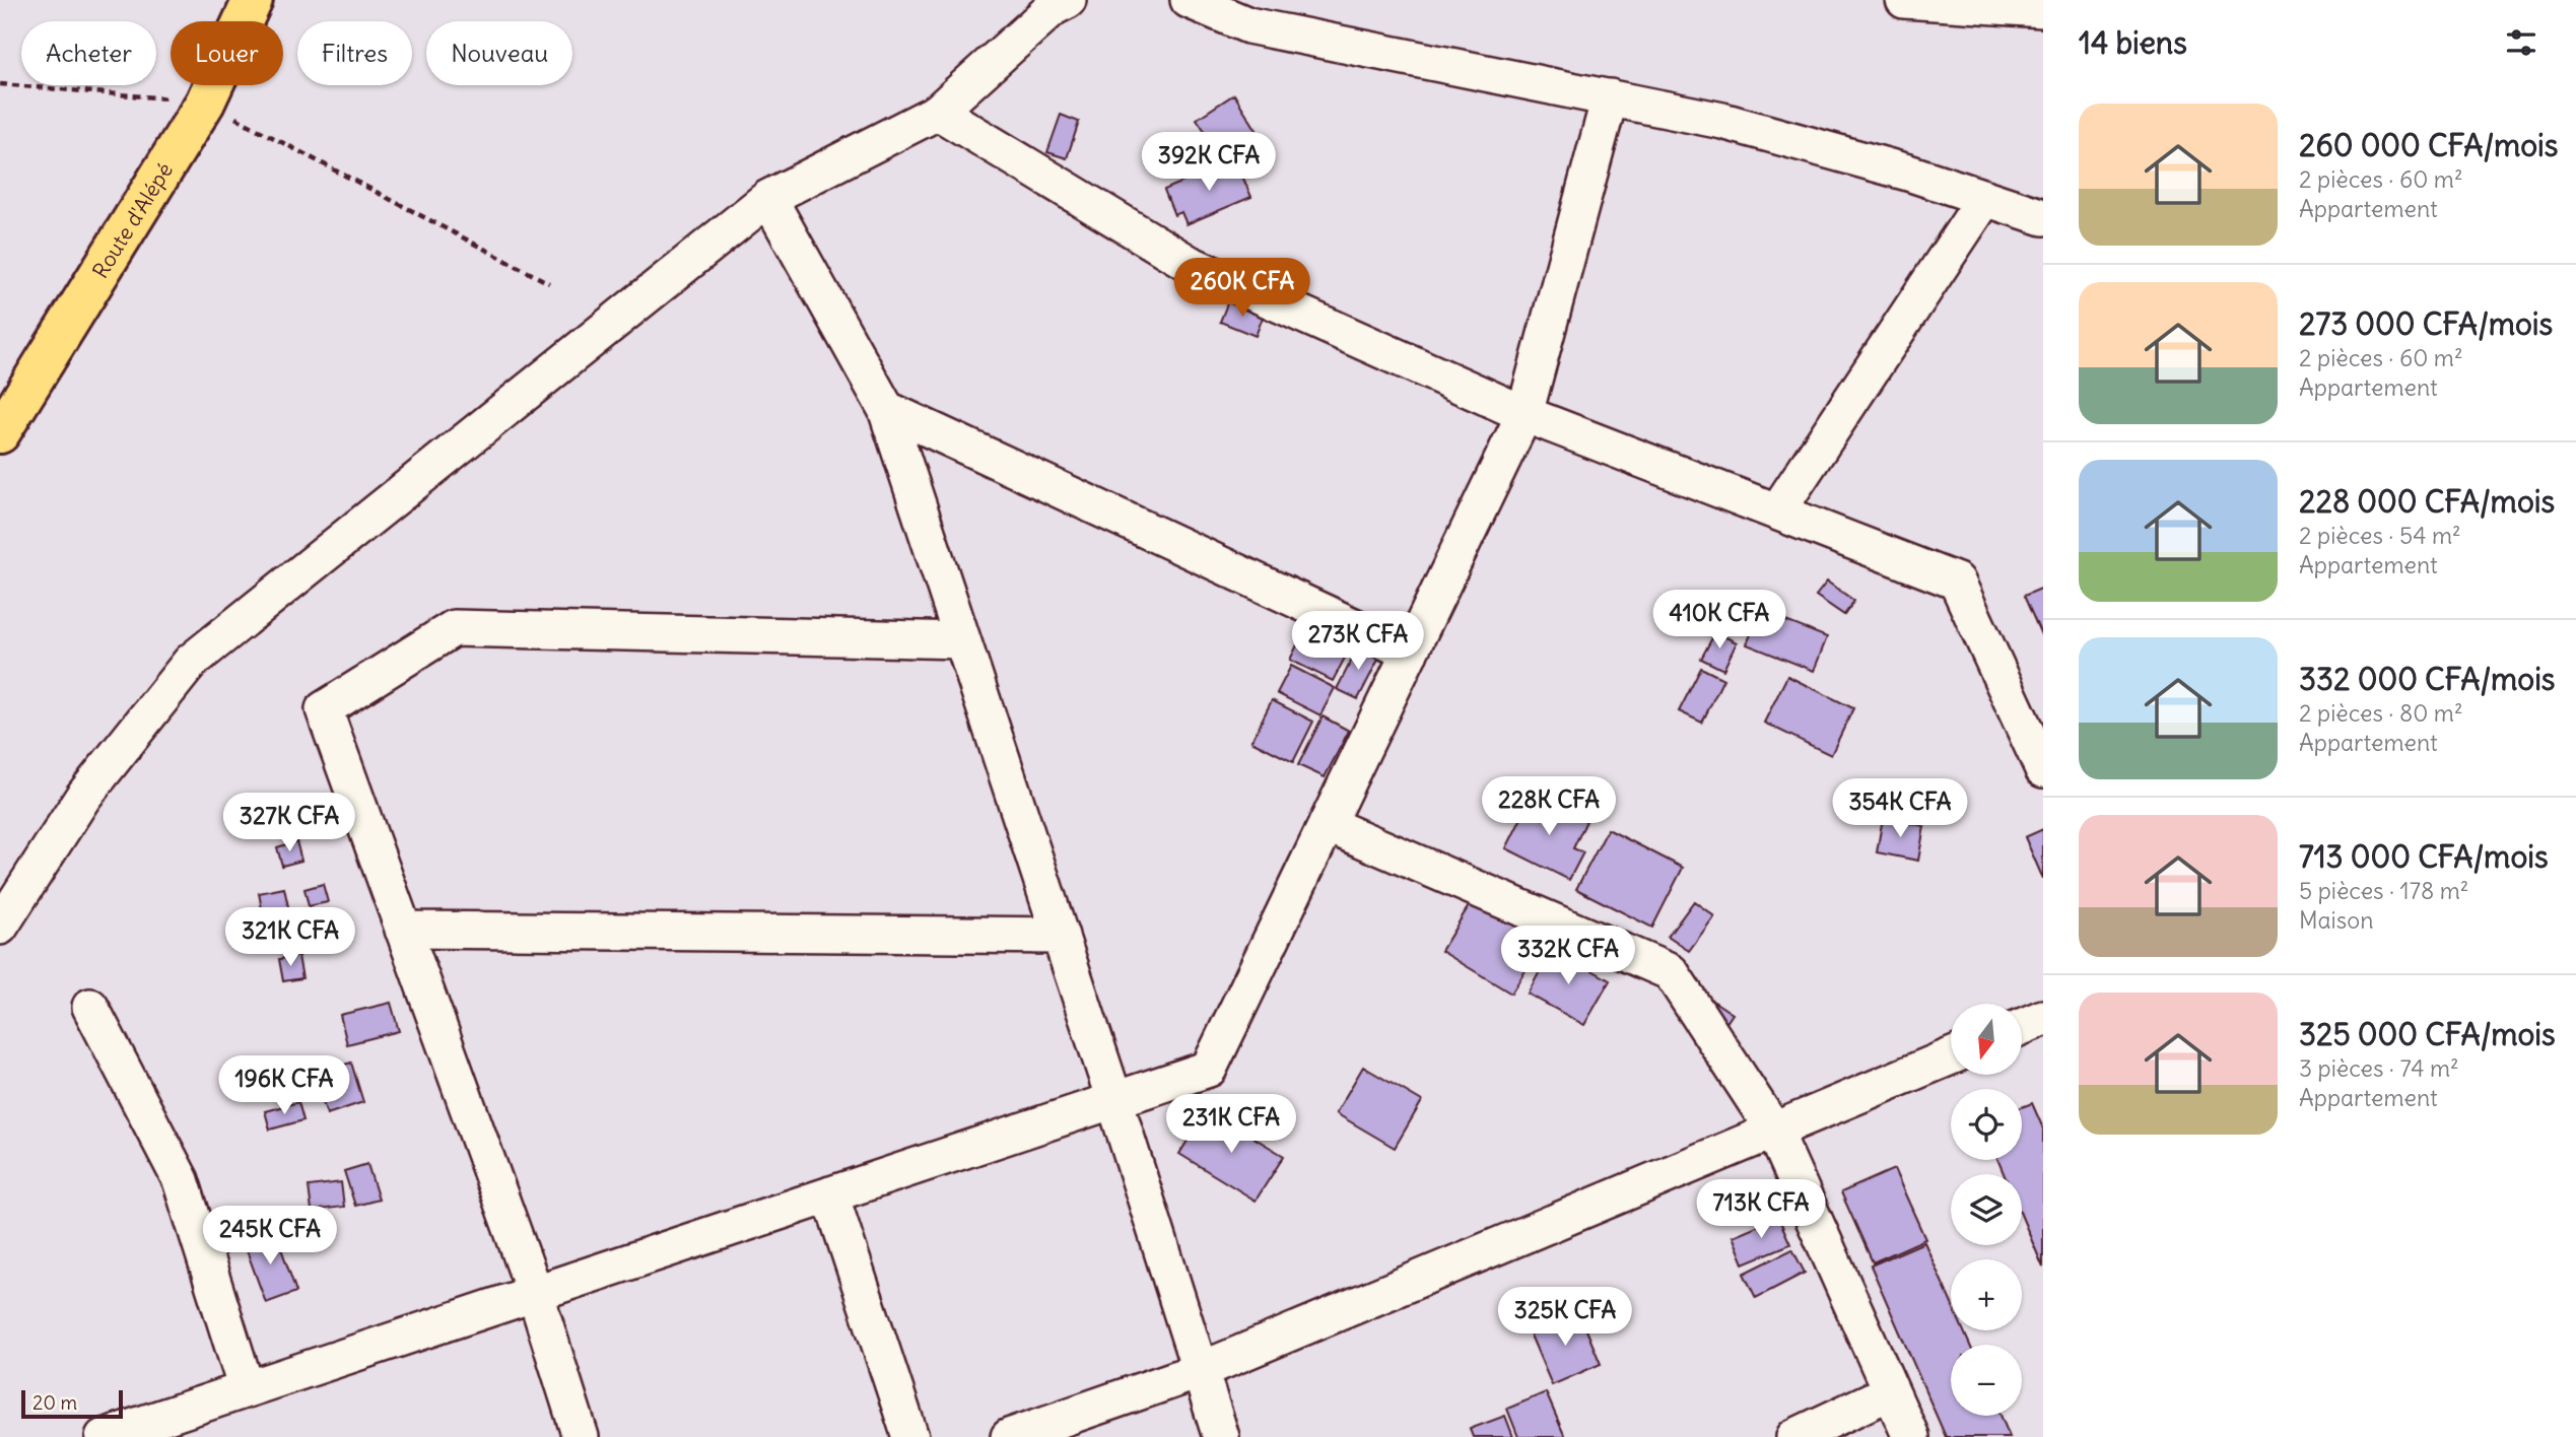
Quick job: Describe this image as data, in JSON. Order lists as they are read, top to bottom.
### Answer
{
  "streets": {
    "main road": ["Route d'Alépé"]
  },
  "scale_bar": "20 m",
  "north": "bottom",
  "page": {
    "heading": "14 biens",
    "chip": [
      "Acheter",
      "Louer",
      "Filtres",
      "Nouveau"
    ],
    "list": [
      {
        "name": "260 000 CFA/mois",
        "note": "2 pièces · 60 m² · Appartement"
      },
      {
        "name": "273 000 CFA/mois",
        "note": "2 pièces · 60 m² · Appartement"
      },
      {
        "name": "228 000 CFA/mois",
        "note": "2 pièces · 54 m² · Appartement"
      },
      {
        "name": "332 000 CFA/mois",
        "note": "2 pièces · 80 m² · Appartement"
      },
      {
        "name": "713 000 CFA/mois",
        "note": "5 pièces · 178 m² · Maison"
      },
      {
        "name": "325 000 CFA/mois",
        "note": "3 pièces · 74 m² · Appartement"
      }
    ],
    "price": [
      "392K CFA",
      "260K CFA",
      "410K CFA",
      "273K CFA",
      "228K CFA",
      "354K CFA",
      "327K CFA",
      "321K CFA",
      "332K CFA",
      "196K CFA",
      "231K CFA",
      "713K CFA",
      "245K CFA",
      "325K CFA"
    ],
    "map_buttons": ["+", "−"],
    "scale": "20 m"
  }
}
